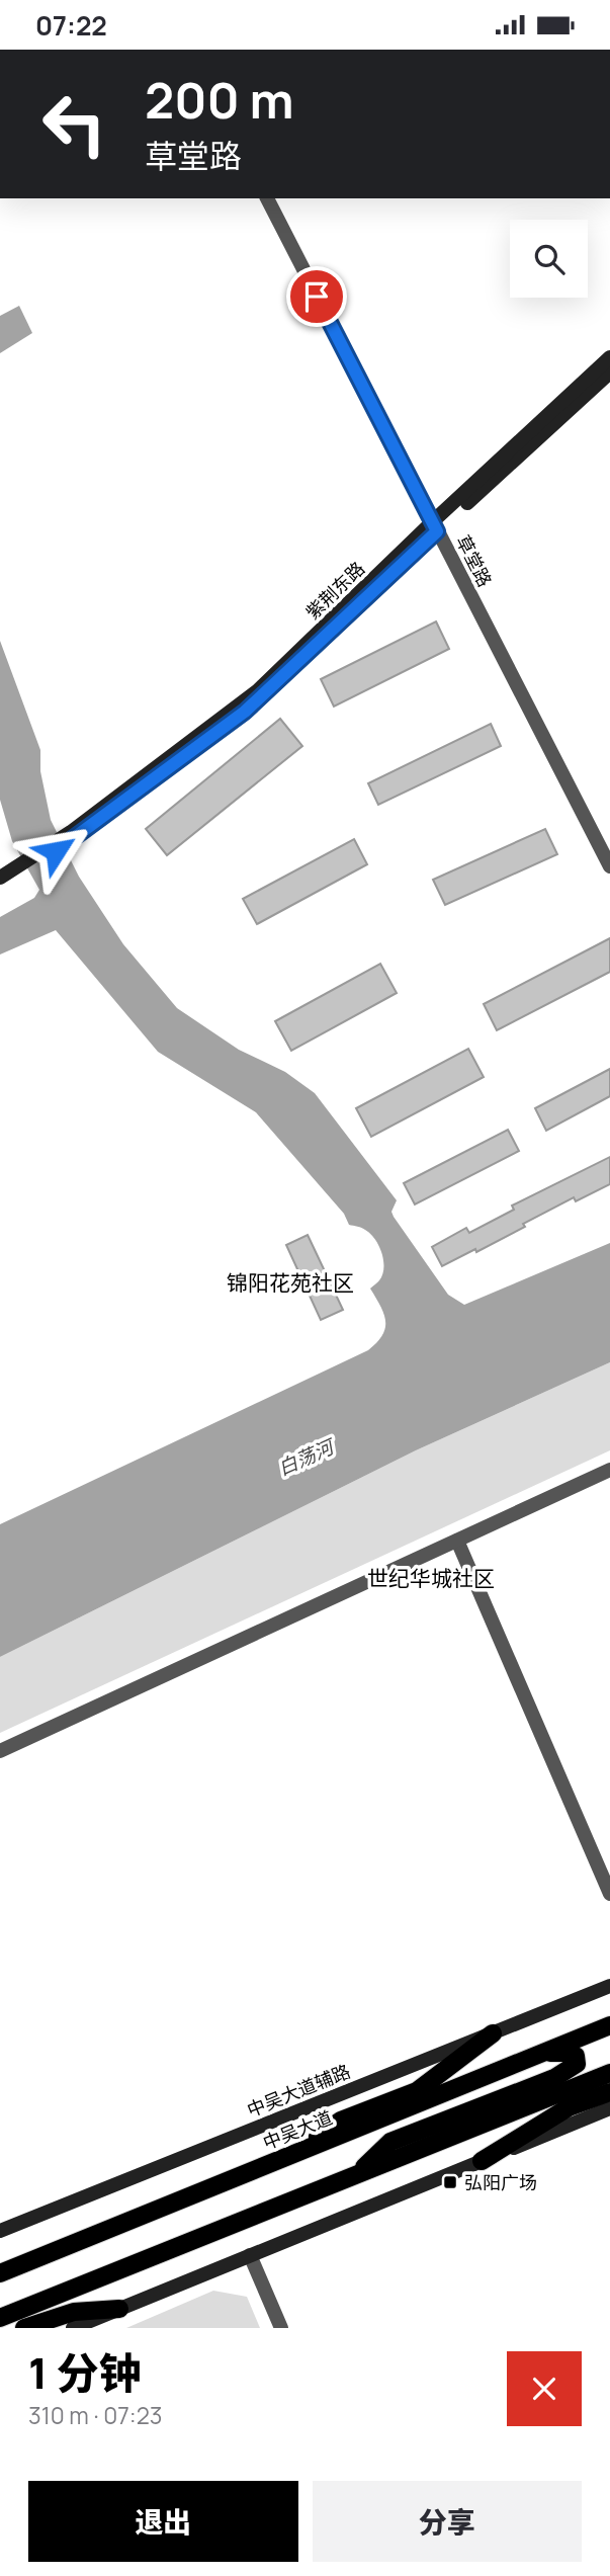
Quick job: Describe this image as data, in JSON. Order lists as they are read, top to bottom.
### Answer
{
  "streets": {
    "main road": ["紫荆东路", "中吴大道辅路", "中吴大道"],
    "street": ["草堂路"]
  },
  "crossings": [
    ["草堂路", "紫荆东路"]
  ],
  "districts": ["锦阳花苑社区", "世纪华城社区"],
  "water": ["白荡河"],
  "places": {
    "transit": ["弘阳广场"]
  },
  "page": {
    "status": "07:22",
    "turn": ["200 m", "草堂路"],
    "heading": ["1 分钟", "310 m · 07:23"],
    "buttons": ["退出", "分享"]
  }
}
